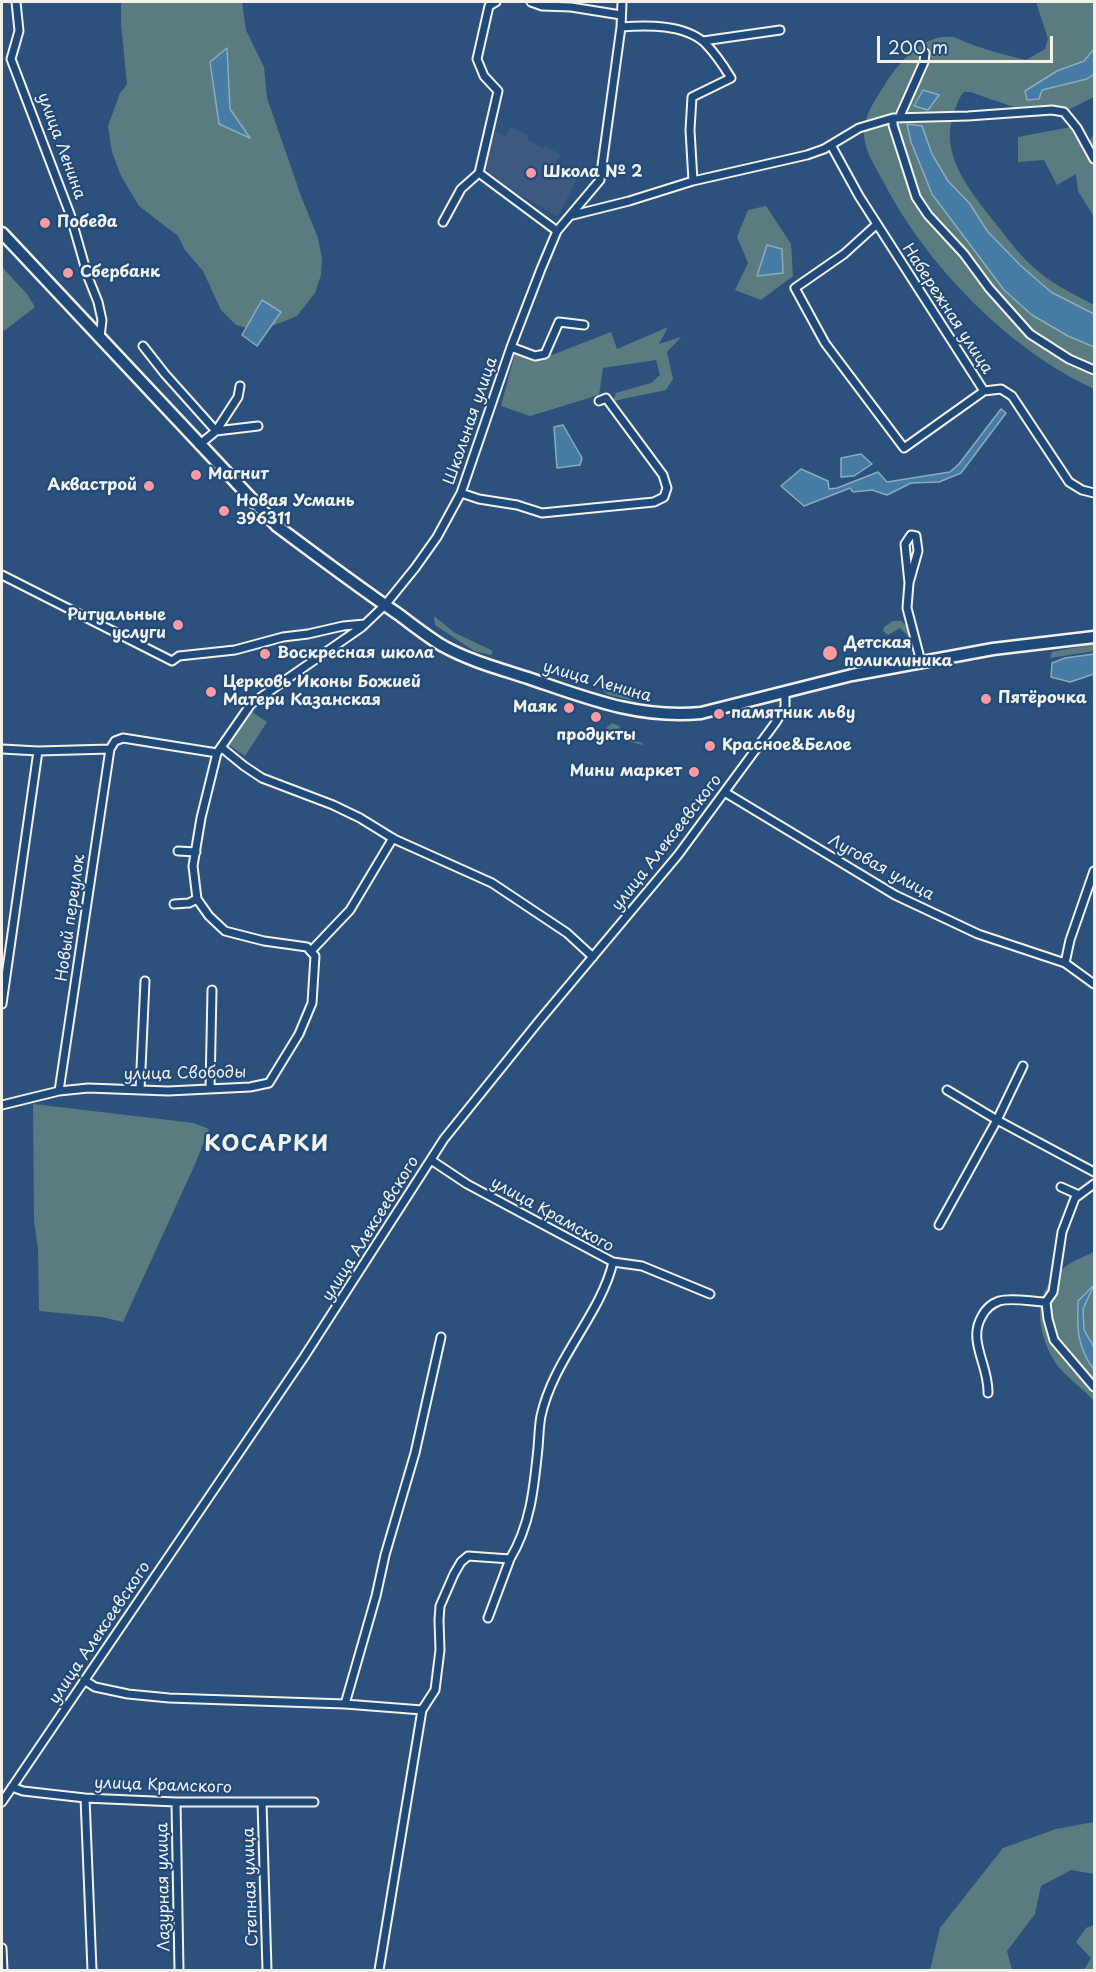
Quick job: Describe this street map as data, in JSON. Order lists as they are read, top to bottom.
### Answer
{
  "streets": {
    "main road": ["улица Ленина"],
    "street": [
      "Набережная улица",
      "Школьная улица",
      "улица Алексеевского",
      "Луговая улица",
      "Новый переулок",
      "улица Свободы",
      "улица Крамского",
      "Лазурная улица",
      "Степная улица"
    ]
  },
  "crossings": [
    ["улица Ленина", "Школьная улица"],
    ["улица Ленина", "улица Алексеевского"],
    ["улица Алексеевского", "Луговая улица"],
    ["улица Алексеевского", "улица Крамского"],
    ["Новый переулок", "улица Свободы"],
    ["улица Крамского", "Лазурная улица"],
    ["улица Крамского", "Степная улица"]
  ],
  "districts": ["КОСАРКИ"],
  "places": [
    "Школа № 2",
    "Победа",
    "Сбербанк",
    "Магнит",
    "Аквастрой",
    "Новая Усмань 396311",
    "Ритуальные услуги",
    "Детская поликлиника",
    "Воскресная школа",
    "Церковь Иконы Божией Матери Казанская",
    "Пятёрочка",
    "Маяк",
    "памятник льву",
    "продукты",
    "Красное&Белое",
    "Мини маркет"
  ],
  "scale_bar": "200 m"
}
